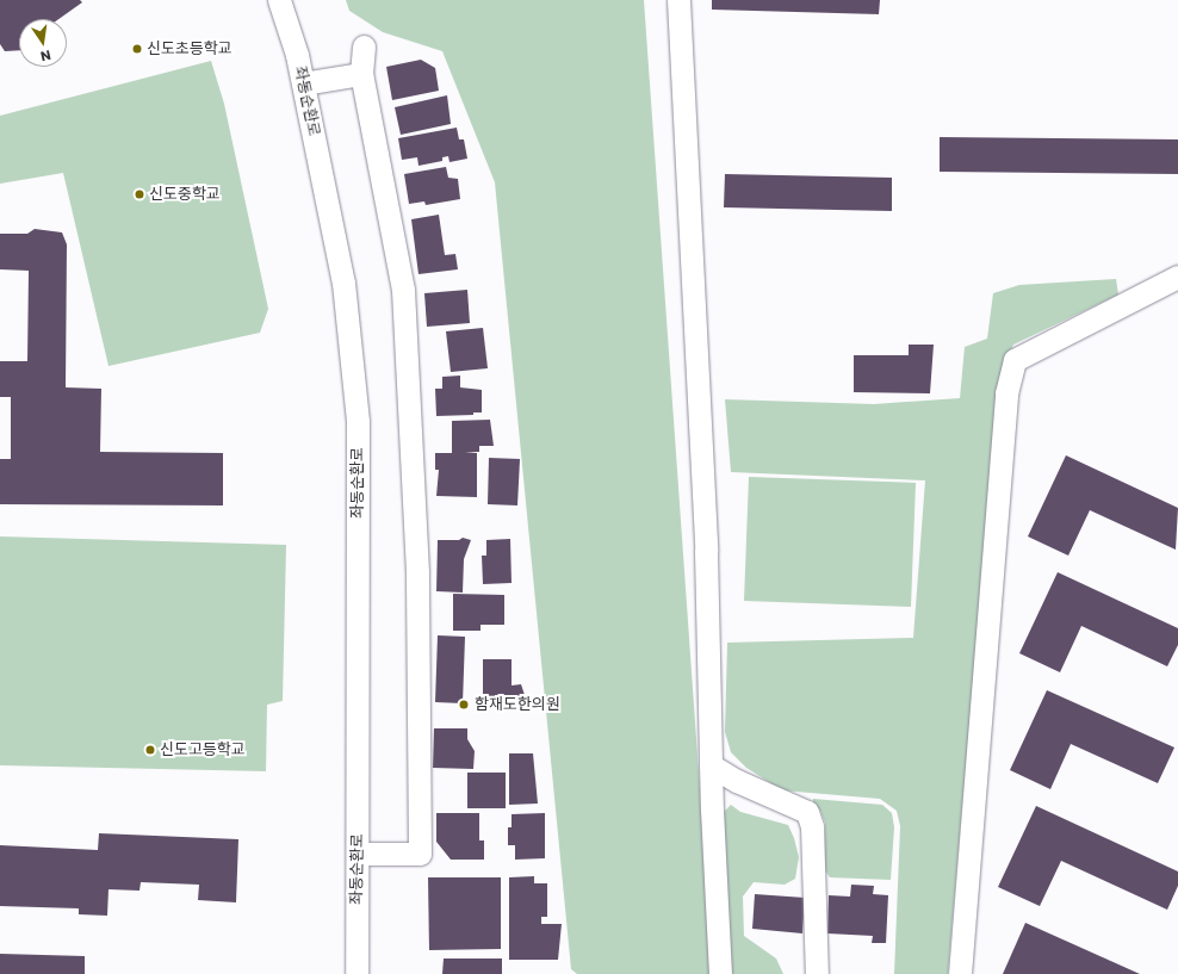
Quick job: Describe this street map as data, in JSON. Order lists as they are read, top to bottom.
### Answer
{
  "streets": {
    "street": ["좌동순환로"]
  },
  "places": [
    "신도초등학교",
    "신도중학교",
    "함재도한의원",
    "신도고등학교"
  ],
  "north": "bottom"
}
